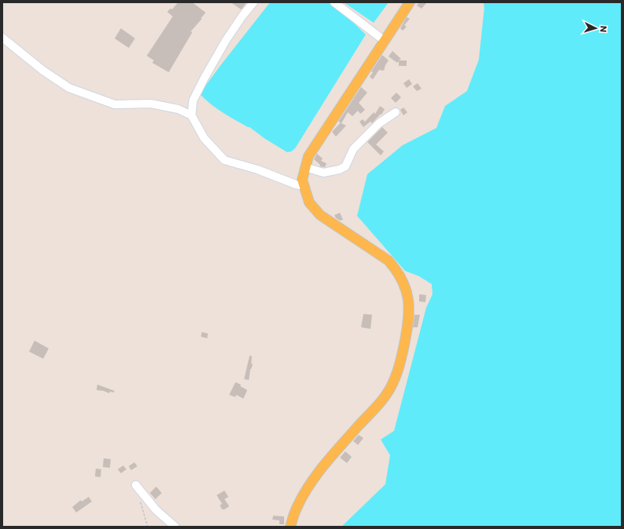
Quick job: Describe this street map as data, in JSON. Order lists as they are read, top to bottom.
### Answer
{
  "north": "right"
}
